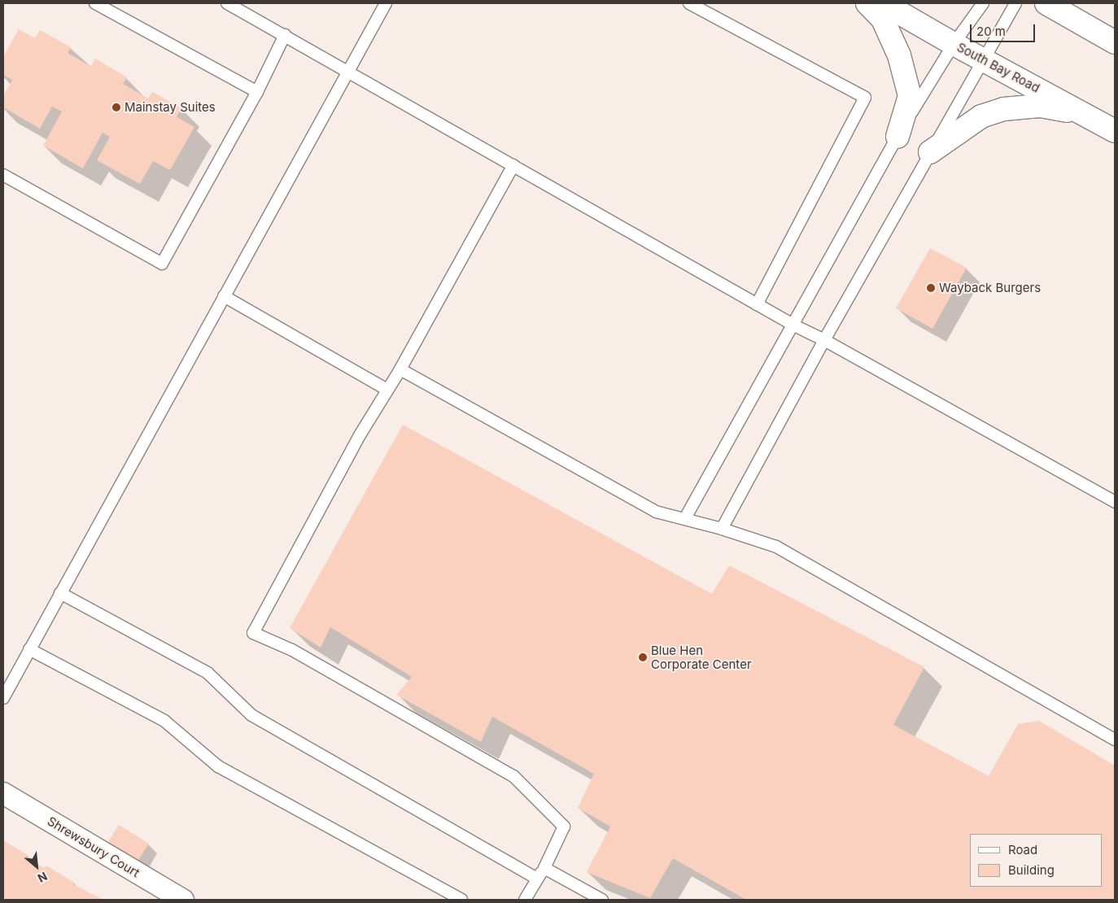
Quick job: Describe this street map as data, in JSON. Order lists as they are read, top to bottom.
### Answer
{
  "streets": {
    "highway": ["South Bay Road"],
    "street": ["Shrewsbury Court"]
  },
  "places": ["Mainstay Suites", "Wayback Burgers", "Blue Hen Corporate Center"],
  "legend": ["Road", "Building"],
  "scale_bar": "20 m",
  "north": "bottom right"
}
